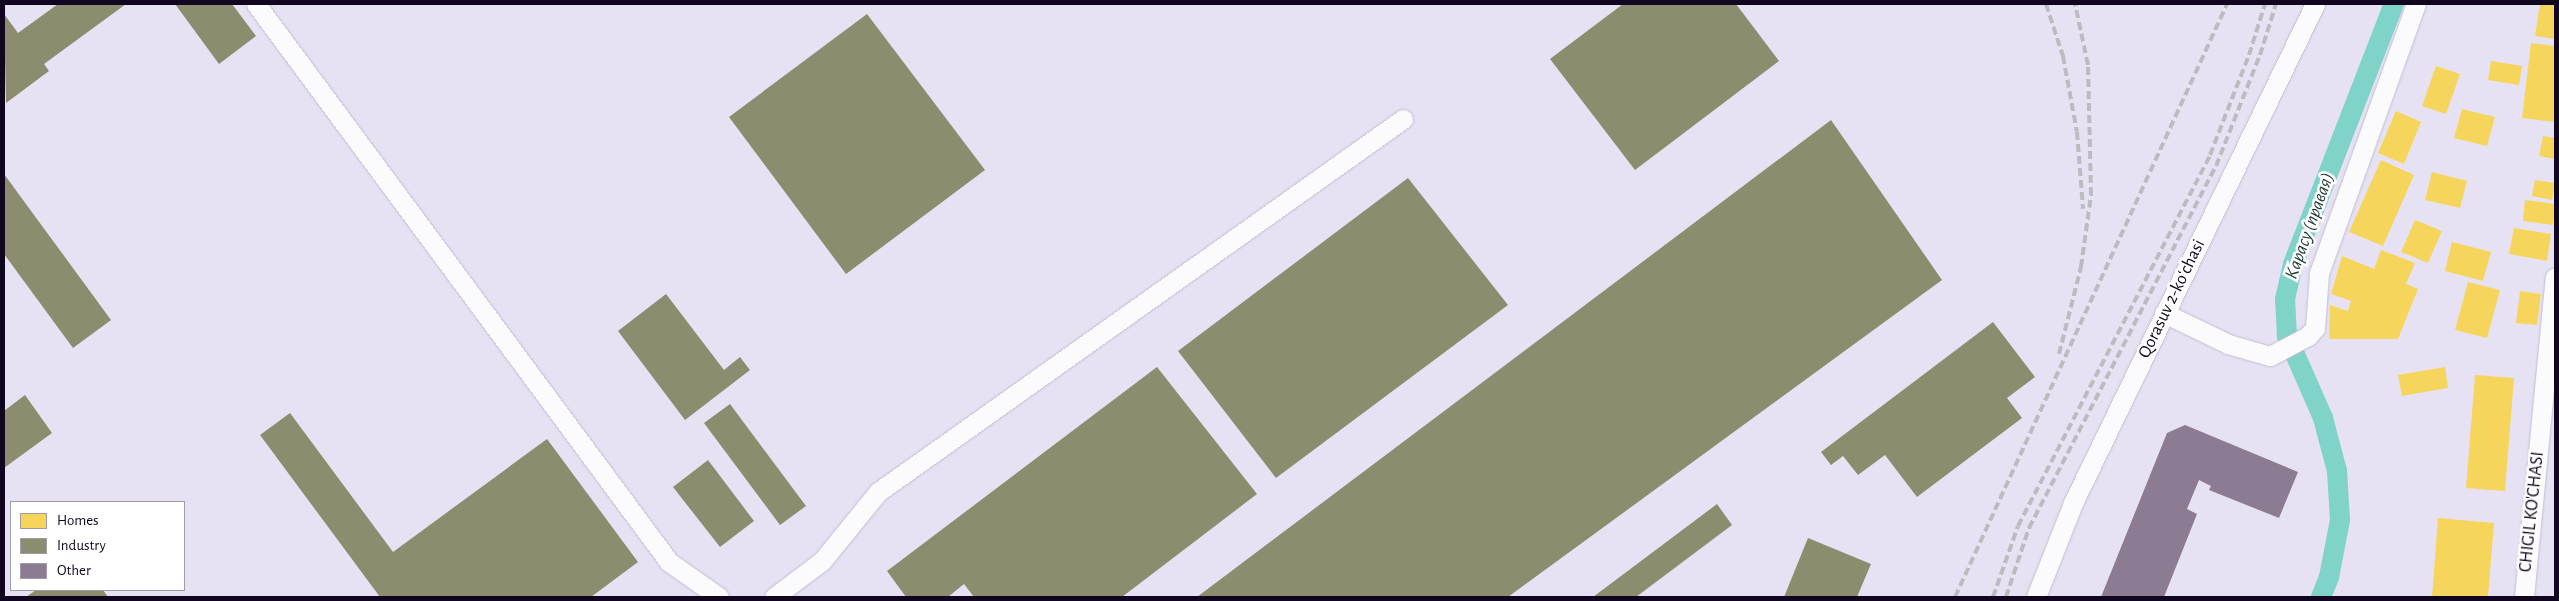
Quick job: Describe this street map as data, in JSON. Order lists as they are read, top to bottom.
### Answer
{
  "streets": {
    "street": ["Qorasuv 2-koʻchasi", "CHIGIL KO'CHASI"]
  },
  "water": ["Карасу (правая)"],
  "legend": ["Homes", "Industry", "Other"]
}
